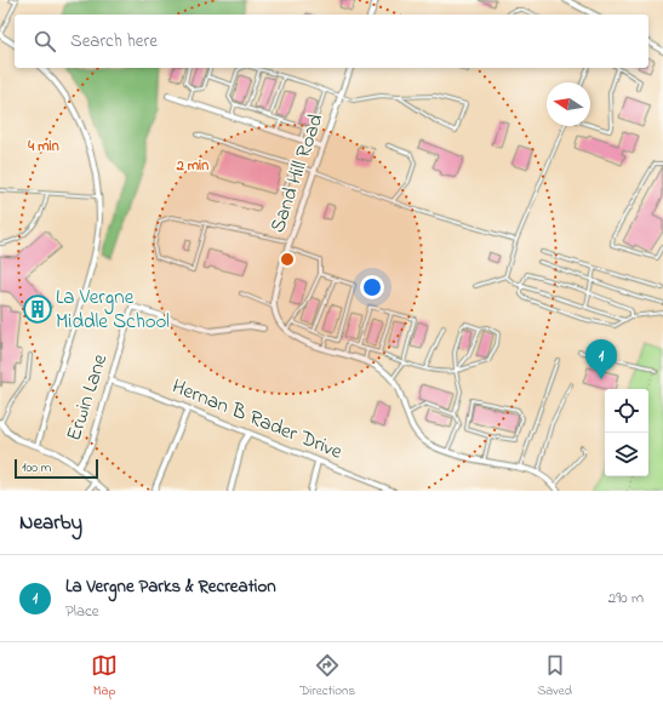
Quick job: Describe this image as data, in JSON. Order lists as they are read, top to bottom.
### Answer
{
  "streets": {
    "street": ["Sand Hill Road", "Erwin Lane", "Hernan B Rader Drive"]
  },
  "crossings": [
    ["Erwin Lane", "Hernan B Rader Drive"]
  ],
  "places": {
    "building": ["La Vergne Middle School"]
  },
  "scale_bar": "100 m",
  "north": "left",
  "page": {
    "search": "Search here",
    "pins": "1",
    "scale": "100 m",
    "heading": "Nearby",
    "list": [
      {
        "mark": "1",
        "name": "La Vergne Parks & Recreation",
        "note": "Place",
        "value": "290 m"
      }
    ],
    "nav": ["Map", "Directions", "Saved"]
  },
  "rings": ["4 min", "2 min"]
}
